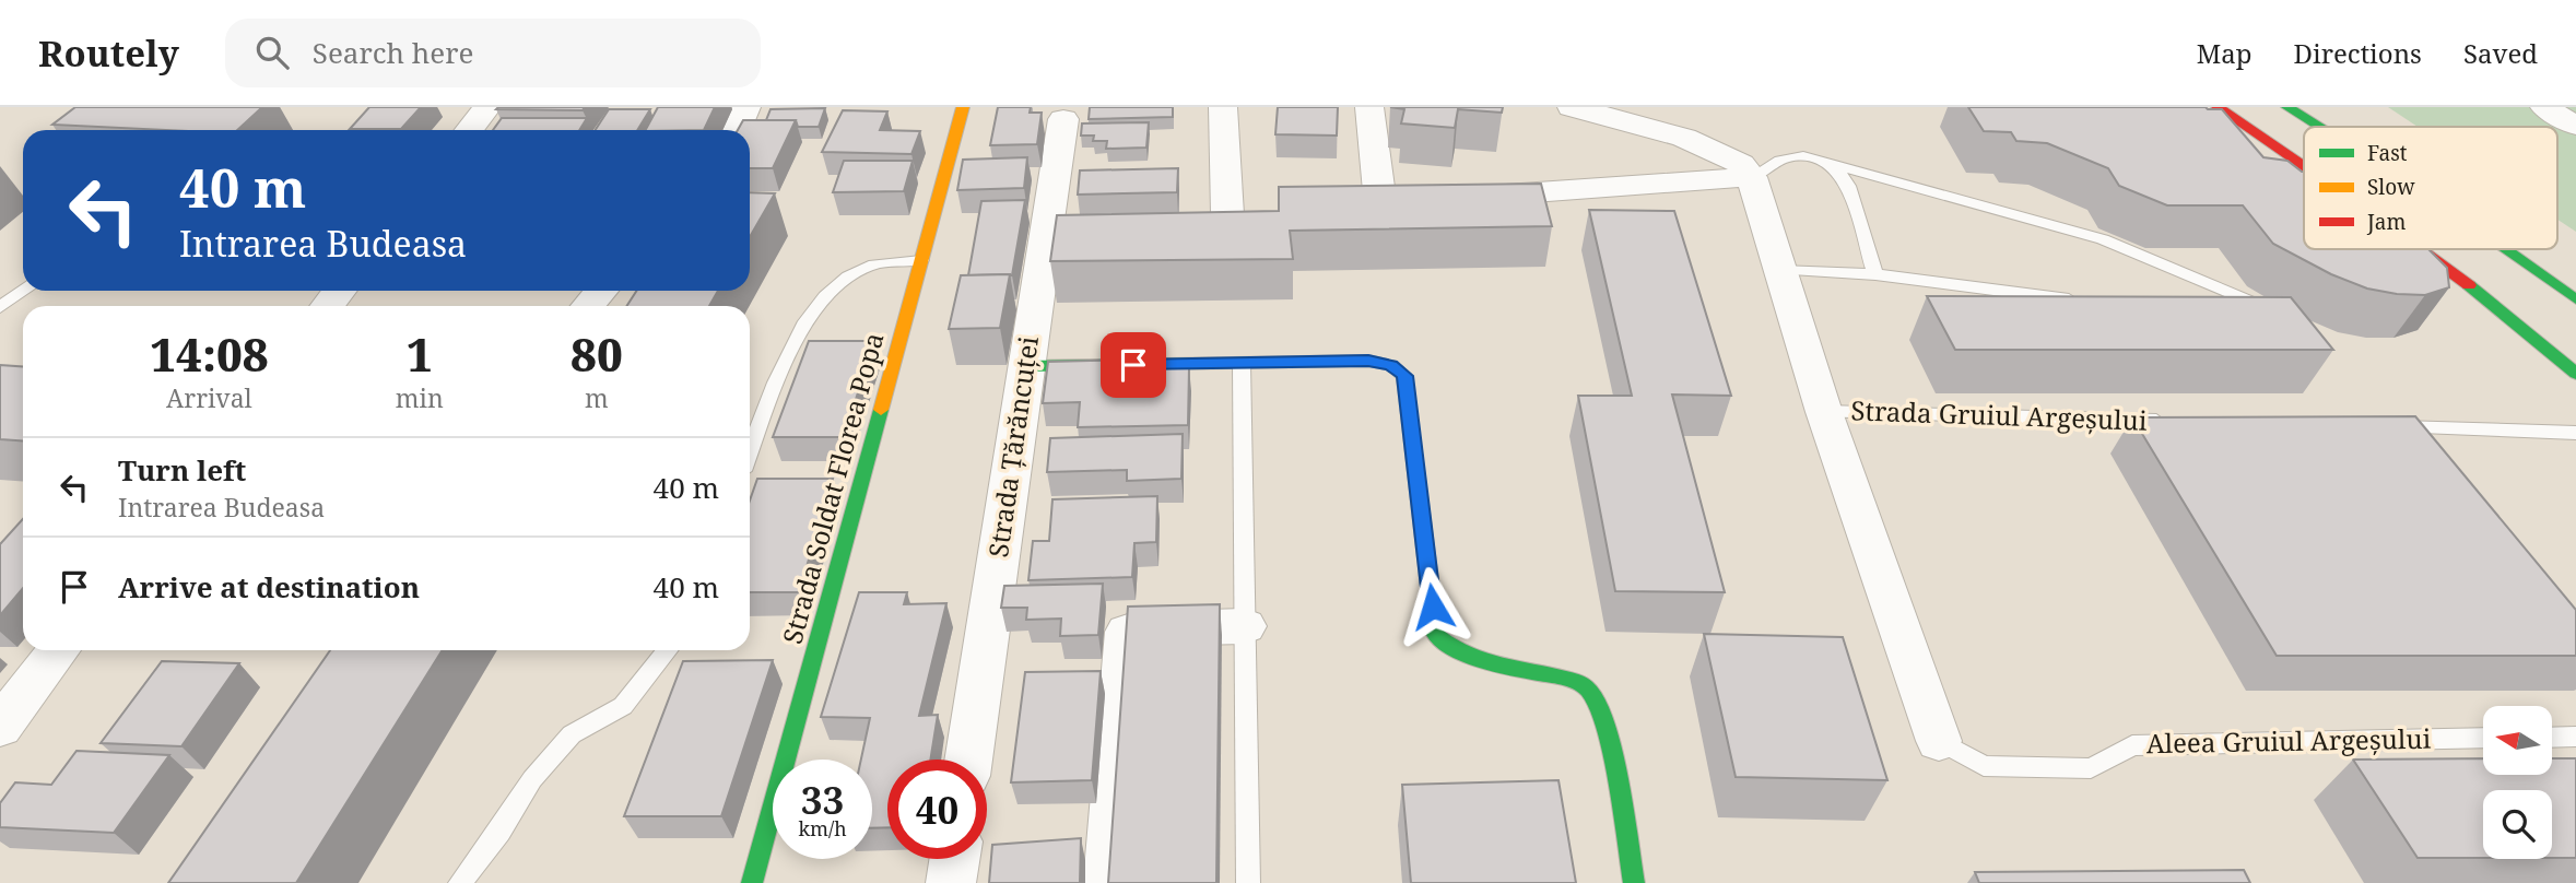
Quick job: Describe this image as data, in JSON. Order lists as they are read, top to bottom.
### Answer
{
  "streets": {
    "street": [
      "Strada Gruiul Argeșului",
      "Strada Țărăncuței",
      "Strada Soldat Florea Popa",
      "Aleea Gruiul Argeșului"
    ]
  },
  "crossings": [
    ["Strada Gruiul Argeșului", "Aleea Gruiul Argeșului"]
  ],
  "legend": ["Fast", "Slow", "Jam"],
  "north": "left",
  "page": {
    "header": "Routely",
    "search": "Search here",
    "nav": ["Map", "Directions", "Saved"],
    "turn": ["40 m", "Intrarea Budeasa"],
    "eta": [
      "14:08",
      "Arrival",
      "1",
      "min",
      "80",
      "m"
    ],
    "list": [
      {
        "name": "Turn left",
        "note": "Intrarea Budeasa",
        "value": "40 m"
      },
      {
        "name": "Arrive at destination",
        "value": "40 m"
      }
    ],
    "speed": "33 km/h",
    "limit": "40"
  }
}
